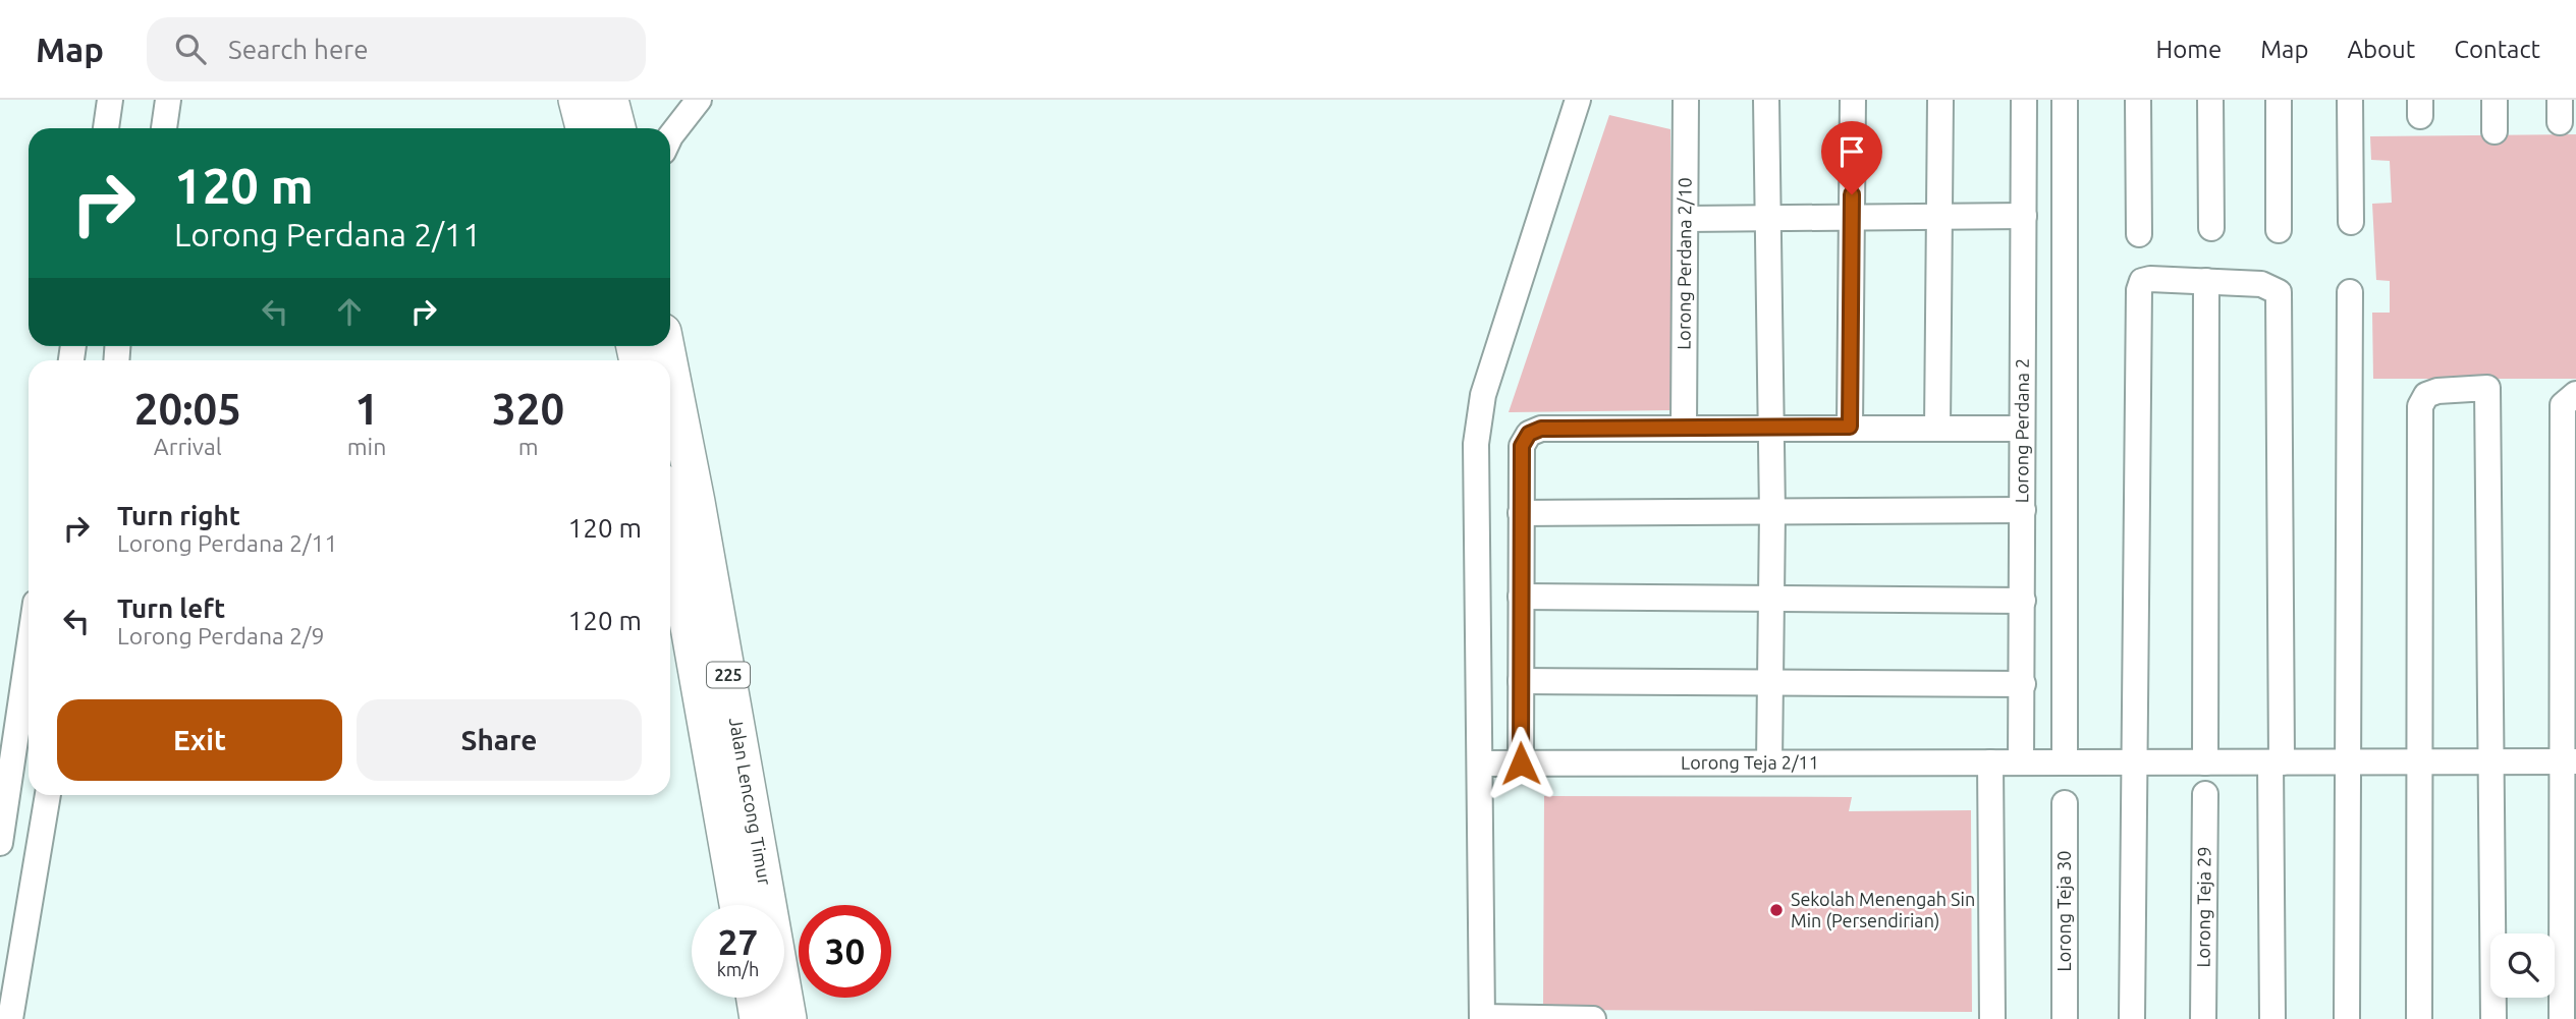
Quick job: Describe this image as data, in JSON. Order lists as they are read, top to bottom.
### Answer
{
  "streets": {
    "highway": ["225", "Jalan Lencong Timur"],
    "street": [
      "Lorong Perdana 2/10",
      "Lorong Perdana 2",
      "Lorong Teja 2/11",
      "Lorong Teja 29",
      "Lorong Teja 30"
    ]
  },
  "crossings": [
    ["Lorong Perdana 2", "Lorong Teja 2/11"]
  ],
  "places": ["Sekolah Menengah Sin Min (Persendirian)"],
  "page": {
    "header": "Map",
    "search": "Search here",
    "nav": [
      "Home",
      "Map",
      "About",
      "Contact"
    ],
    "turn": ["120 m", "Lorong Perdana 2/11"],
    "eta": [
      "20:05",
      "Arrival",
      "1",
      "min",
      "320",
      "m"
    ],
    "list": [
      {
        "name": "Turn right",
        "note": "Lorong Perdana 2/11",
        "value": "120 m"
      },
      {
        "name": "Turn left",
        "note": "Lorong Perdana 2/9",
        "value": "120 m"
      }
    ],
    "buttons": ["Exit", "Share"],
    "speed": "27 km/h",
    "limit": "30"
  }
}
